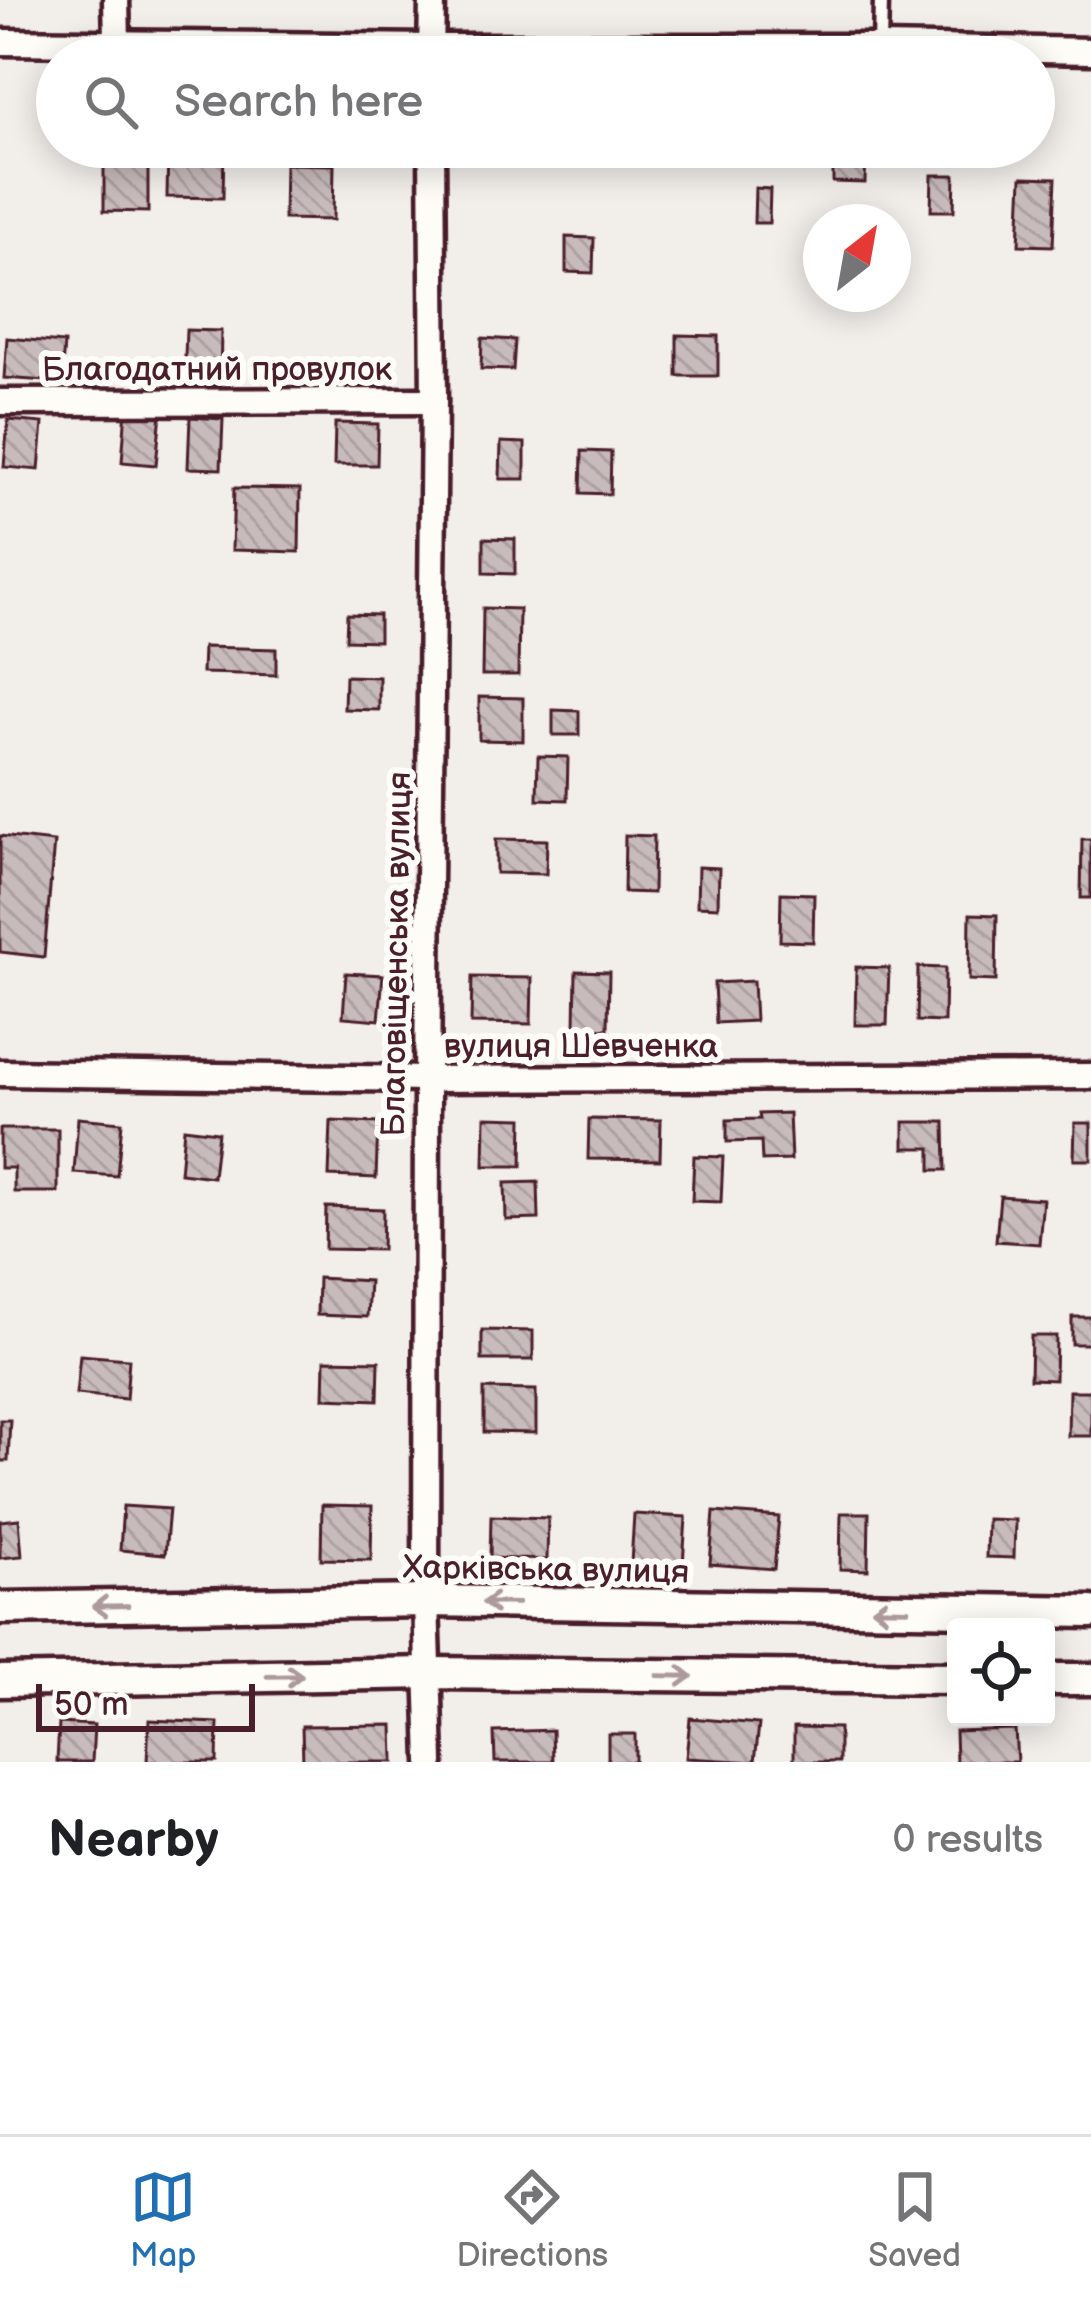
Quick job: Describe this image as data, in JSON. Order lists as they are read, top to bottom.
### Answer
{
  "streets": {
    "street": [
      "Благодатний провулок",
      "Благовіщенська вулиця",
      "вулиця Шевченка",
      "Харківська вулиця"
    ]
  },
  "crossings": [
    ["Благодатний провулок", "Благовіщенська вулиця"],
    ["Благовіщенська вулиця", "вулиця Шевченка"],
    ["Благовіщенська вулиця", "Харківська вулиця"]
  ],
  "scale_bar": "50 m",
  "north": "top right",
  "page": {
    "search": "Search here",
    "scale": "50 m",
    "heading": ["Nearby", "0 results"],
    "nav": ["Map", "Directions", "Saved"]
  }
}
